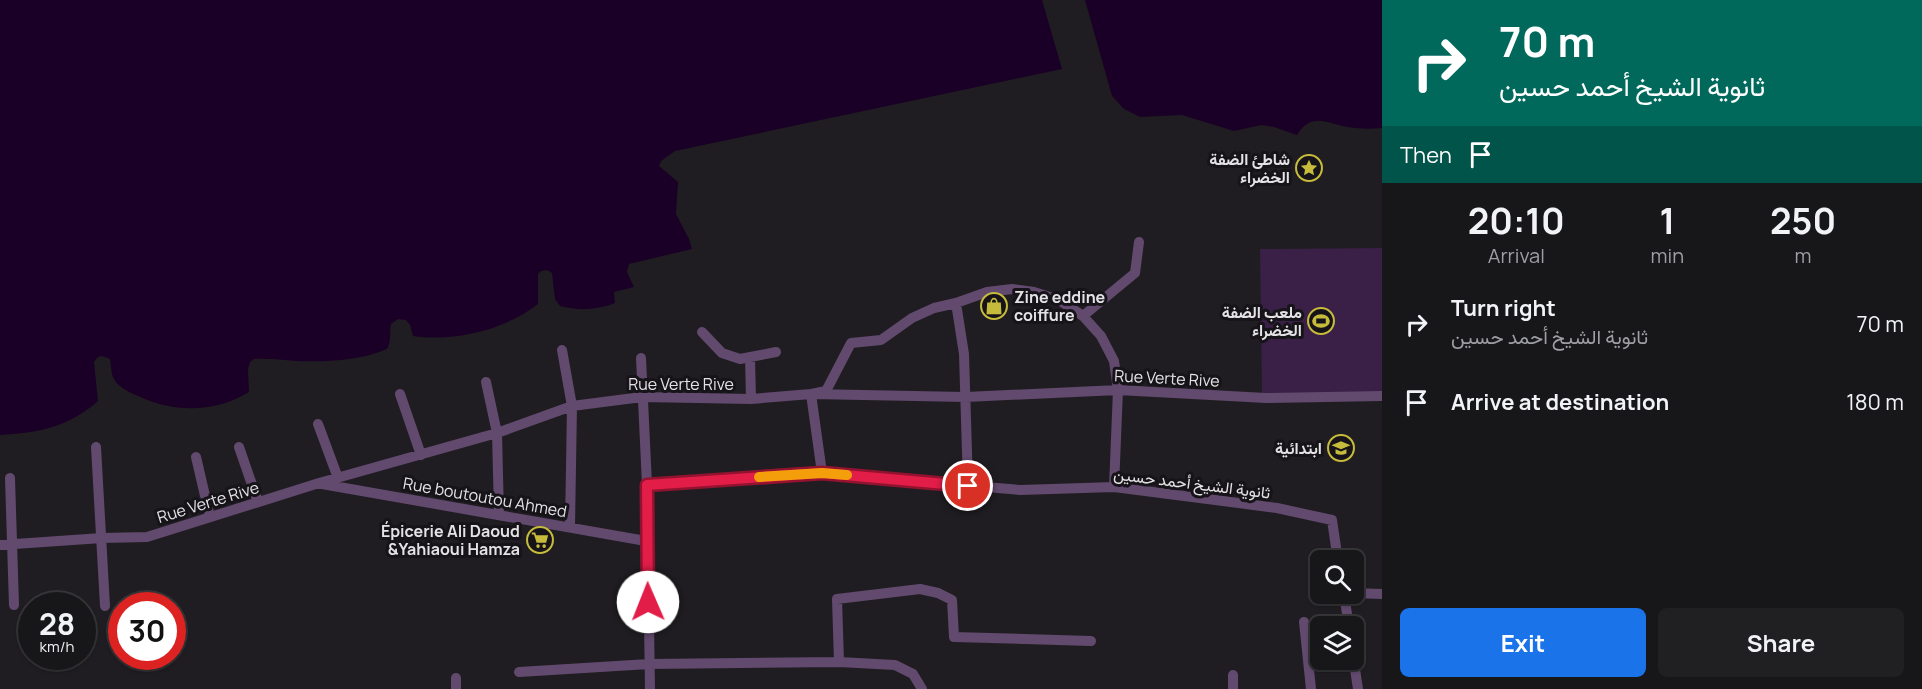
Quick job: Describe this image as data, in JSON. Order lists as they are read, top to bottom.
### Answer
{
  "streets": {
    "street": ["Rue Verte Rive", "ثانوية الشيخ أحمد حسين", "Rue boutoutou Ahmed"]
  },
  "crossings": [
    ["Rue Verte Rive", "Rue boutoutou Ahmed"]
  ],
  "places": {
    "place": ["شاطئ الضفة الخضراء"],
    "shop": ["Zine eddine coiffure"],
    "sports": ["ملعب الضفة الخضراء"],
    "school or university": ["ابتدائية"],
    "supermarket": ["Épicerie Ali Daoud &Yahiaoui Hamza"]
  },
  "page": {
    "turn": ["70 m", "ثانوية الشيخ أحمد حسين"],
    "then": "Then",
    "eta": [
      "20:10",
      "Arrival",
      "1",
      "min",
      "250",
      "m"
    ],
    "list": [
      {
        "name": "Turn right",
        "note": "ثانوية الشيخ أحمد حسين",
        "value": "70 m"
      },
      {
        "name": "Arrive at destination",
        "value": "180 m"
      }
    ],
    "speed": "28 km/h",
    "limit": "30",
    "buttons": ["Exit", "Share"]
  }
}
